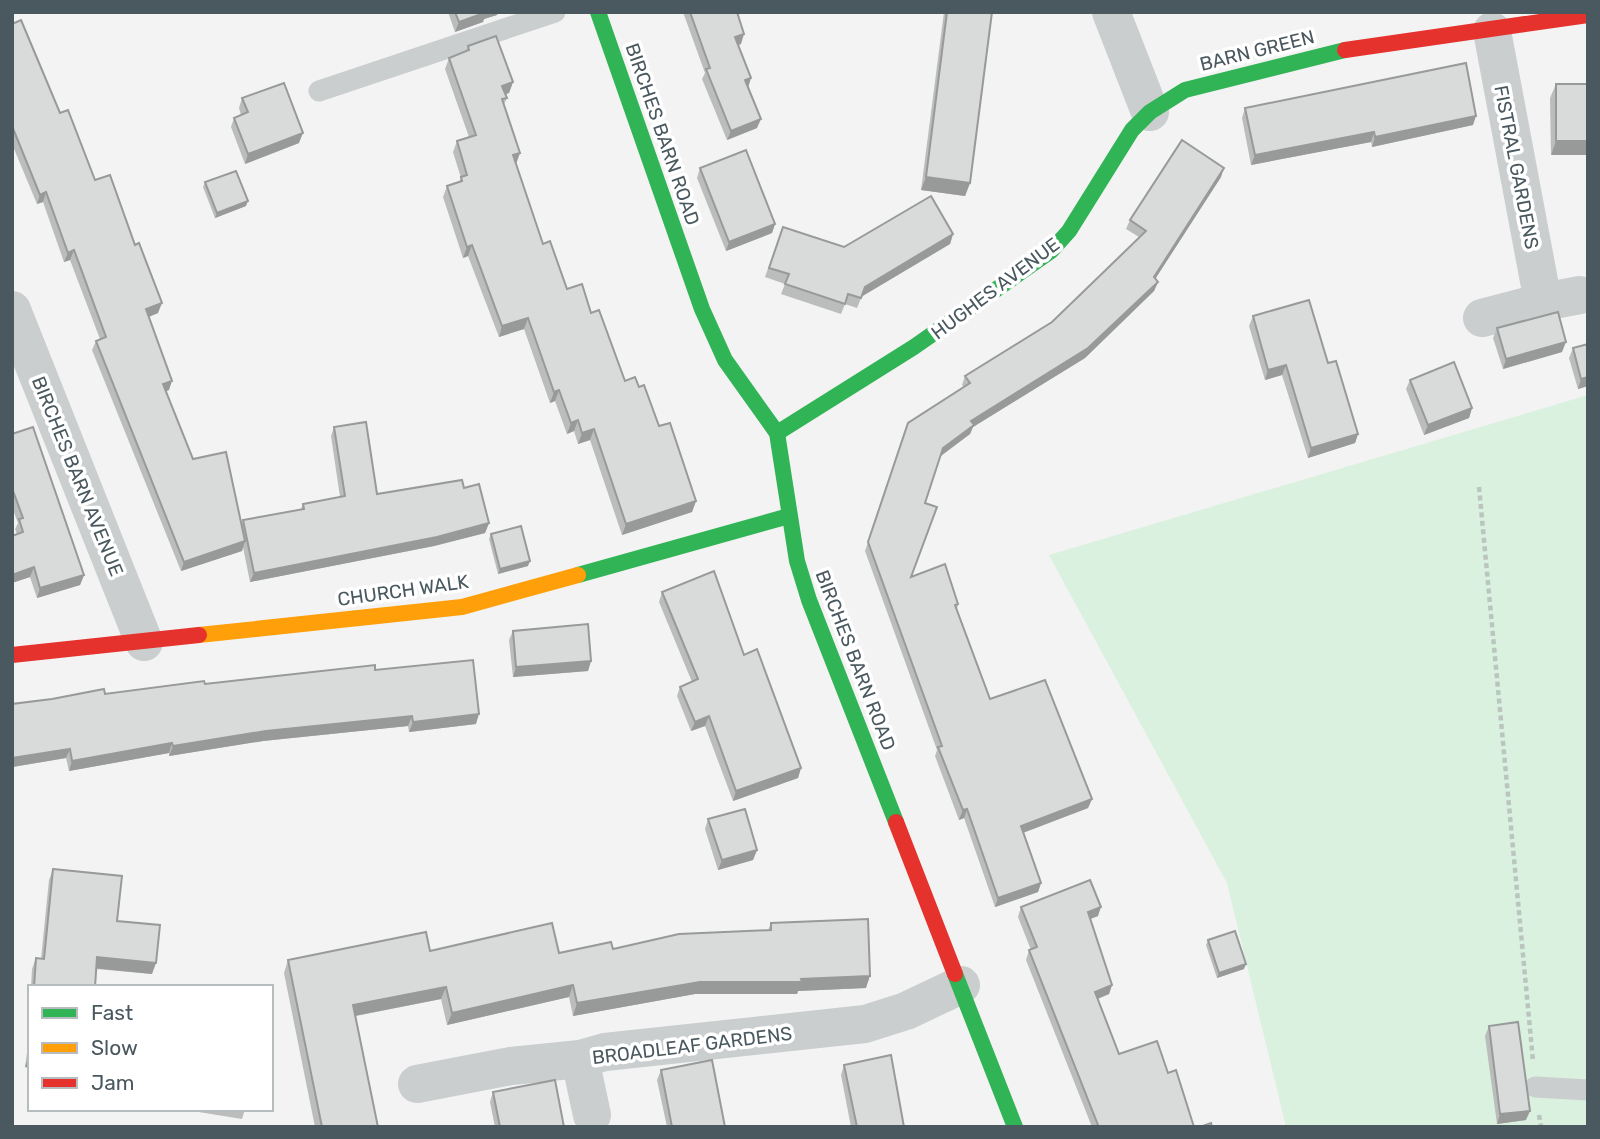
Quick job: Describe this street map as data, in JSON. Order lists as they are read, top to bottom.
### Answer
{
  "streets": {
    "street": [
      "BARN GREEN",
      "BIRCHES BARN ROAD",
      "FISTRAL GARDENS",
      "HUGHES AVENUE",
      "BIRCHES BARN AVENUE",
      "CHURCH WALK",
      "BROADLEAF GARDENS"
    ]
  },
  "crossings": [
    ["BARN GREEN", "FISTRAL GARDENS"],
    ["BARN GREEN", "HUGHES AVENUE"],
    ["BIRCHES BARN ROAD", "HUGHES AVENUE"],
    ["BIRCHES BARN ROAD", "CHURCH WALK"],
    ["BIRCHES BARN ROAD", "BROADLEAF GARDENS"],
    ["BIRCHES BARN AVENUE", "CHURCH WALK"]
  ],
  "legend": ["Fast", "Slow", "Jam"]
}
